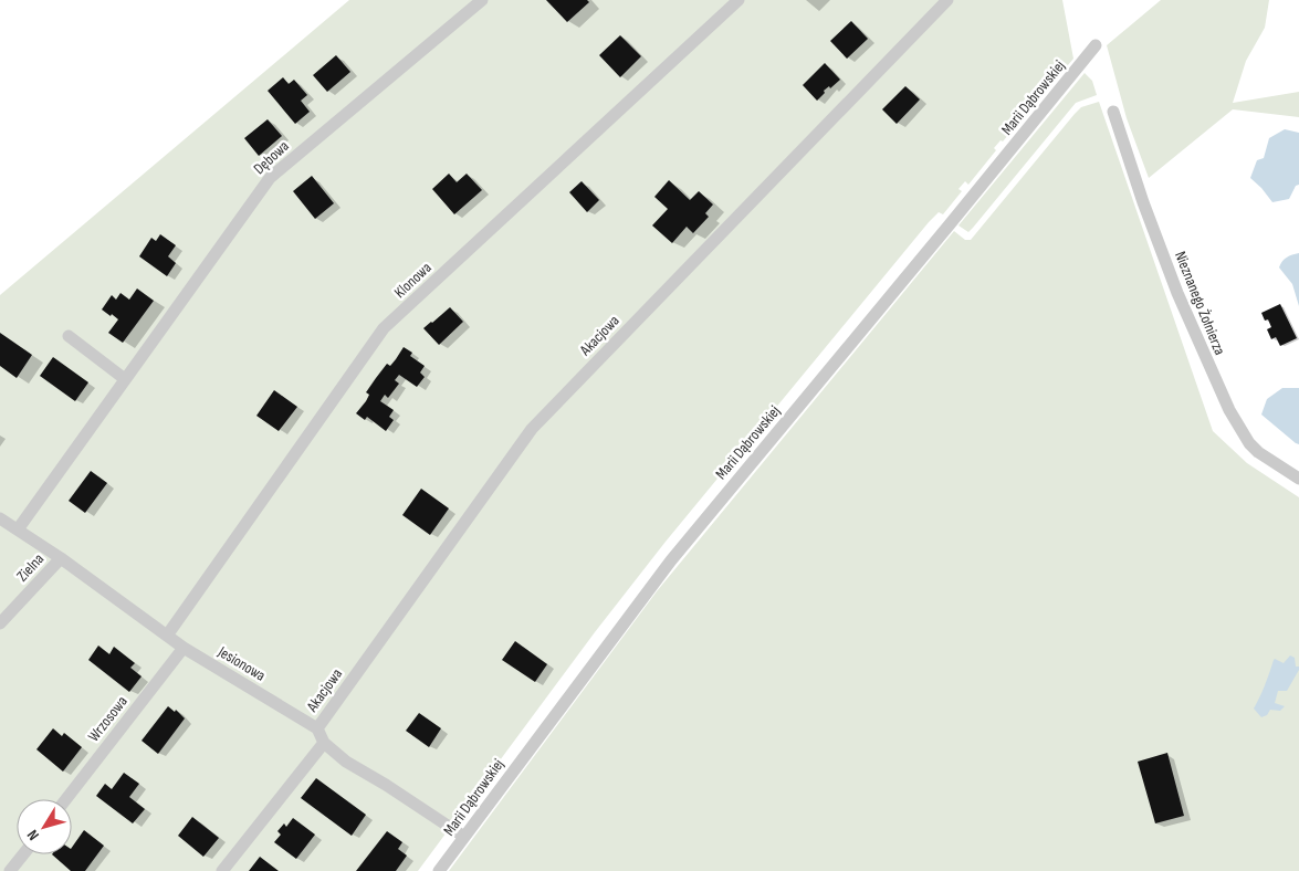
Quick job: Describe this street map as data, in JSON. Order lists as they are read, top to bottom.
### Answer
{
  "streets": {
    "street": [
      "Marii Dąbrowskiej",
      "Dębowa",
      "Klonowa",
      "Nieznanego Żołnierza",
      "Akacjowa",
      "Zielna",
      "Jesionowa",
      "Wrzosowa"
    ]
  },
  "crossings": [
    ["Dębowa", "Jesionowa"],
    ["Klonowa", "Jesionowa"],
    ["Akacjowa", "Jesionowa"],
    ["Zielna", "Jesionowa"],
    ["Jesionowa", "Wrzosowa"]
  ],
  "north": "bottom left"
}
